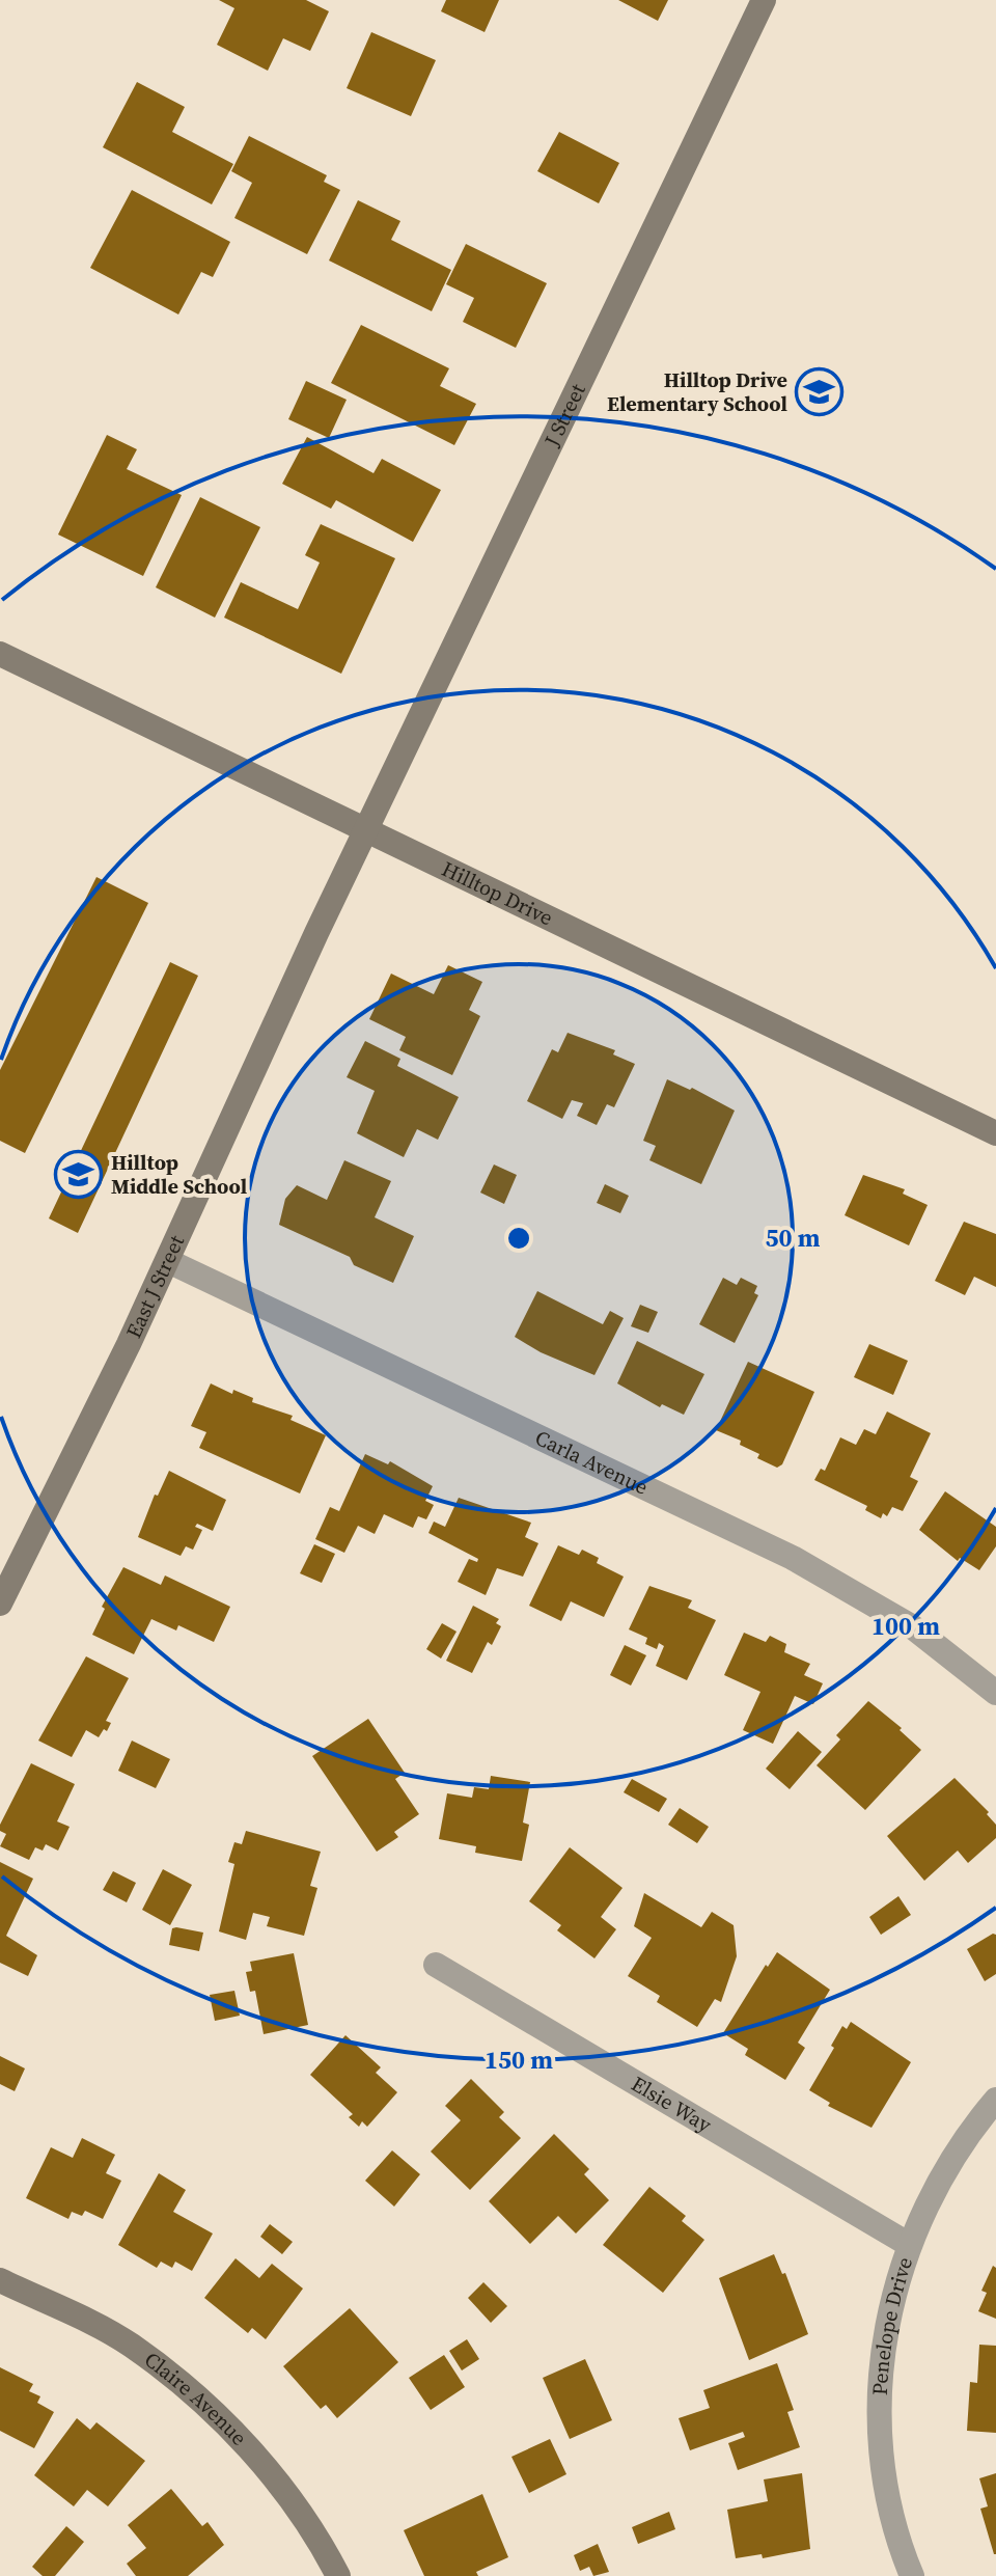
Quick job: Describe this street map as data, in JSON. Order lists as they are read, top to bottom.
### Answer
{
  "streets": {
    "street": [
      "J Street",
      "Hilltop Drive",
      "East J Street",
      "Carla Avenue",
      "Elsie Way",
      "Penelope Drive",
      "Claire Avenue"
    ]
  },
  "crossings": [
    ["J Street", "Hilltop Drive"],
    ["J Street", "East J Street"],
    ["Hilltop Drive", "East J Street"],
    ["East J Street", "Carla Avenue"],
    ["Elsie Way", "Penelope Drive"]
  ],
  "places": {
    "school or university": ["Hilltop Drive Elementary School", "Hilltop Middle School"]
  },
  "rings": ["50 m", "100 m", "150 m"]
}
